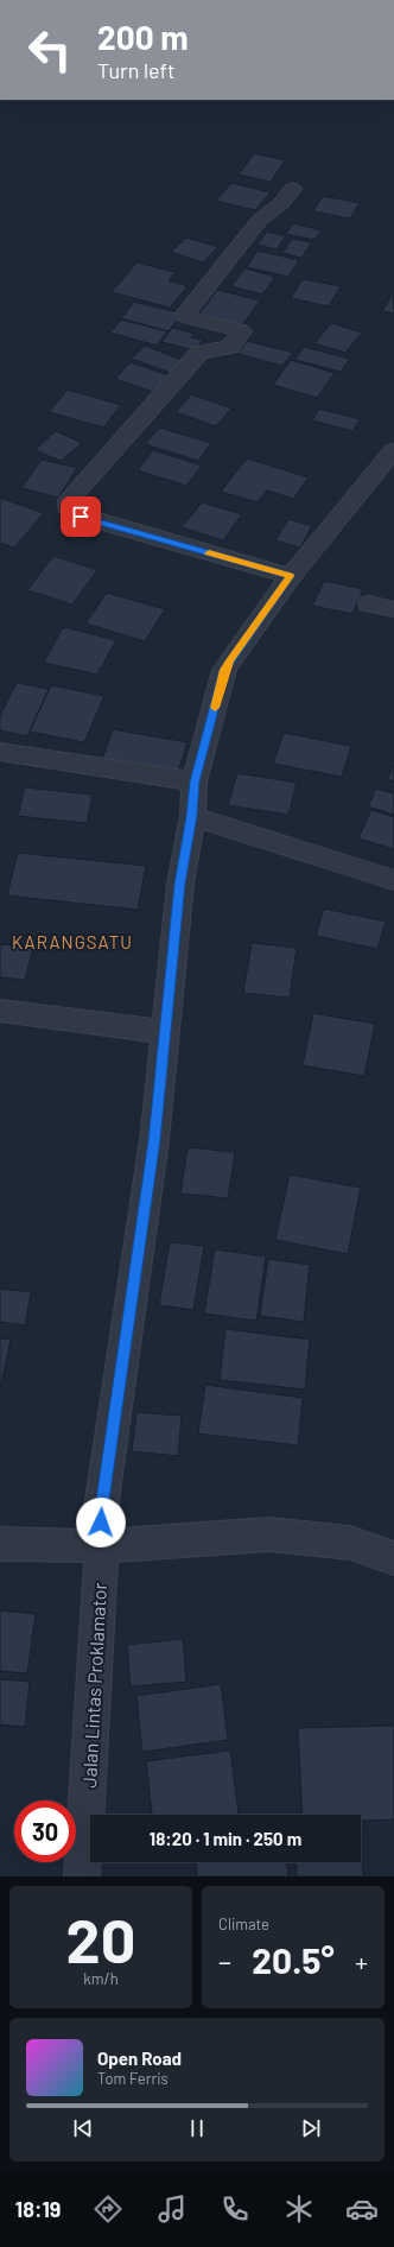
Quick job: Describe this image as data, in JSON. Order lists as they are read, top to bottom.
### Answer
{
  "streets": {
    "street": ["Jalan Lintas Proklamator"]
  },
  "districts": ["KARANGSATU"],
  "page": {
    "turn": ["200 m", "Turn left"],
    "limit": "30",
    "trip": "18:20 · 1 min · 250 m",
    "tile": [
      ["20", "km/h"],
      "Climate"
    ],
    "heat": ["−", "20.5°", "+"],
    "song": ["Open Road", "Tom Ferris"],
    "tabs": "18:19"
  }
}
